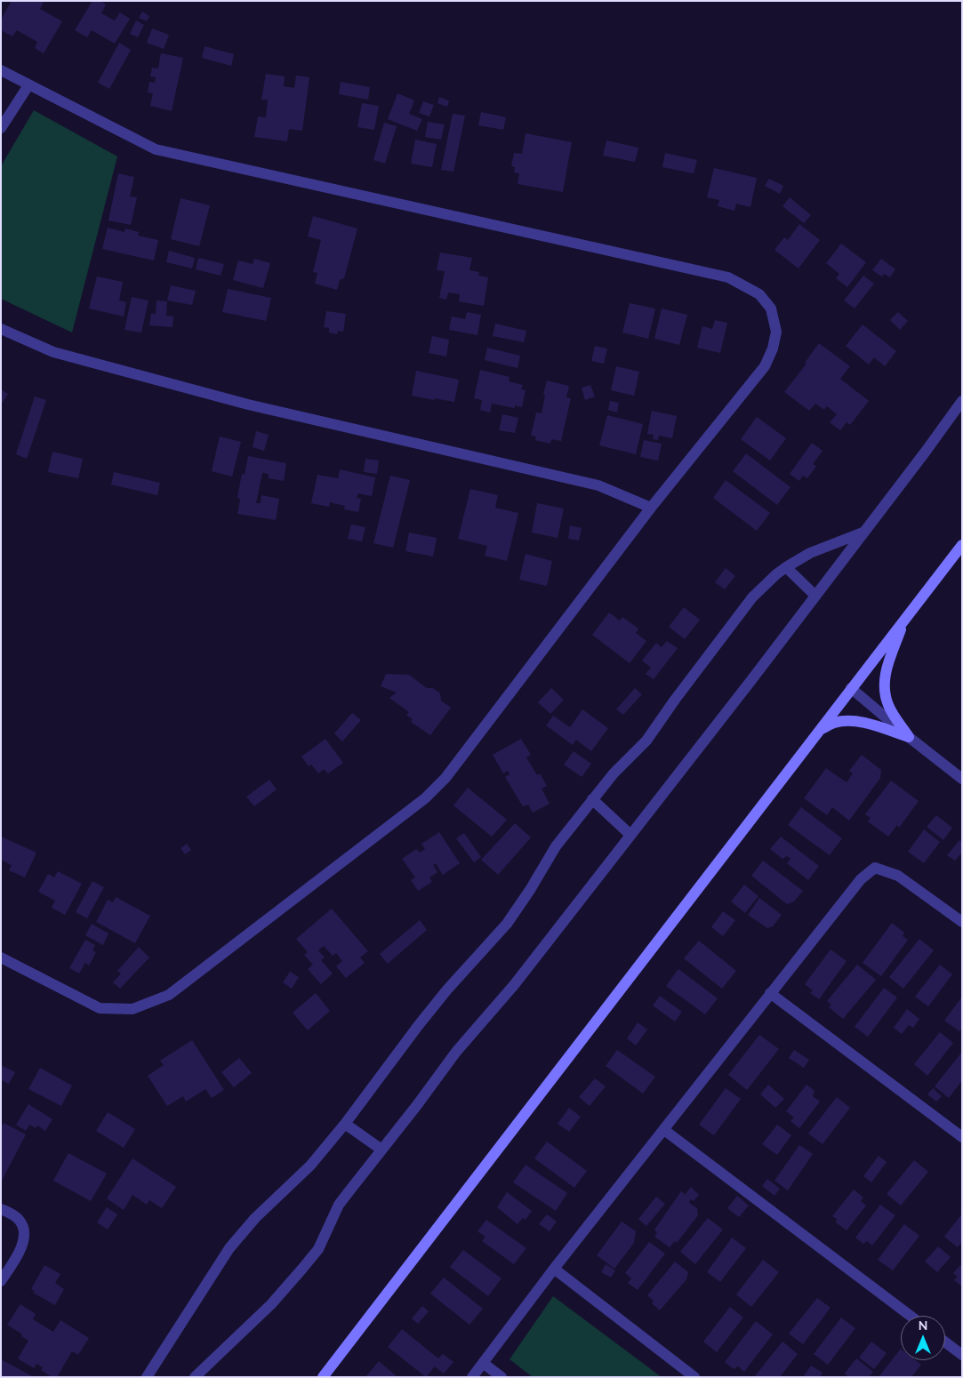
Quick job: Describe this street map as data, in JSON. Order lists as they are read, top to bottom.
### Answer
{
  "north": "top"
}
